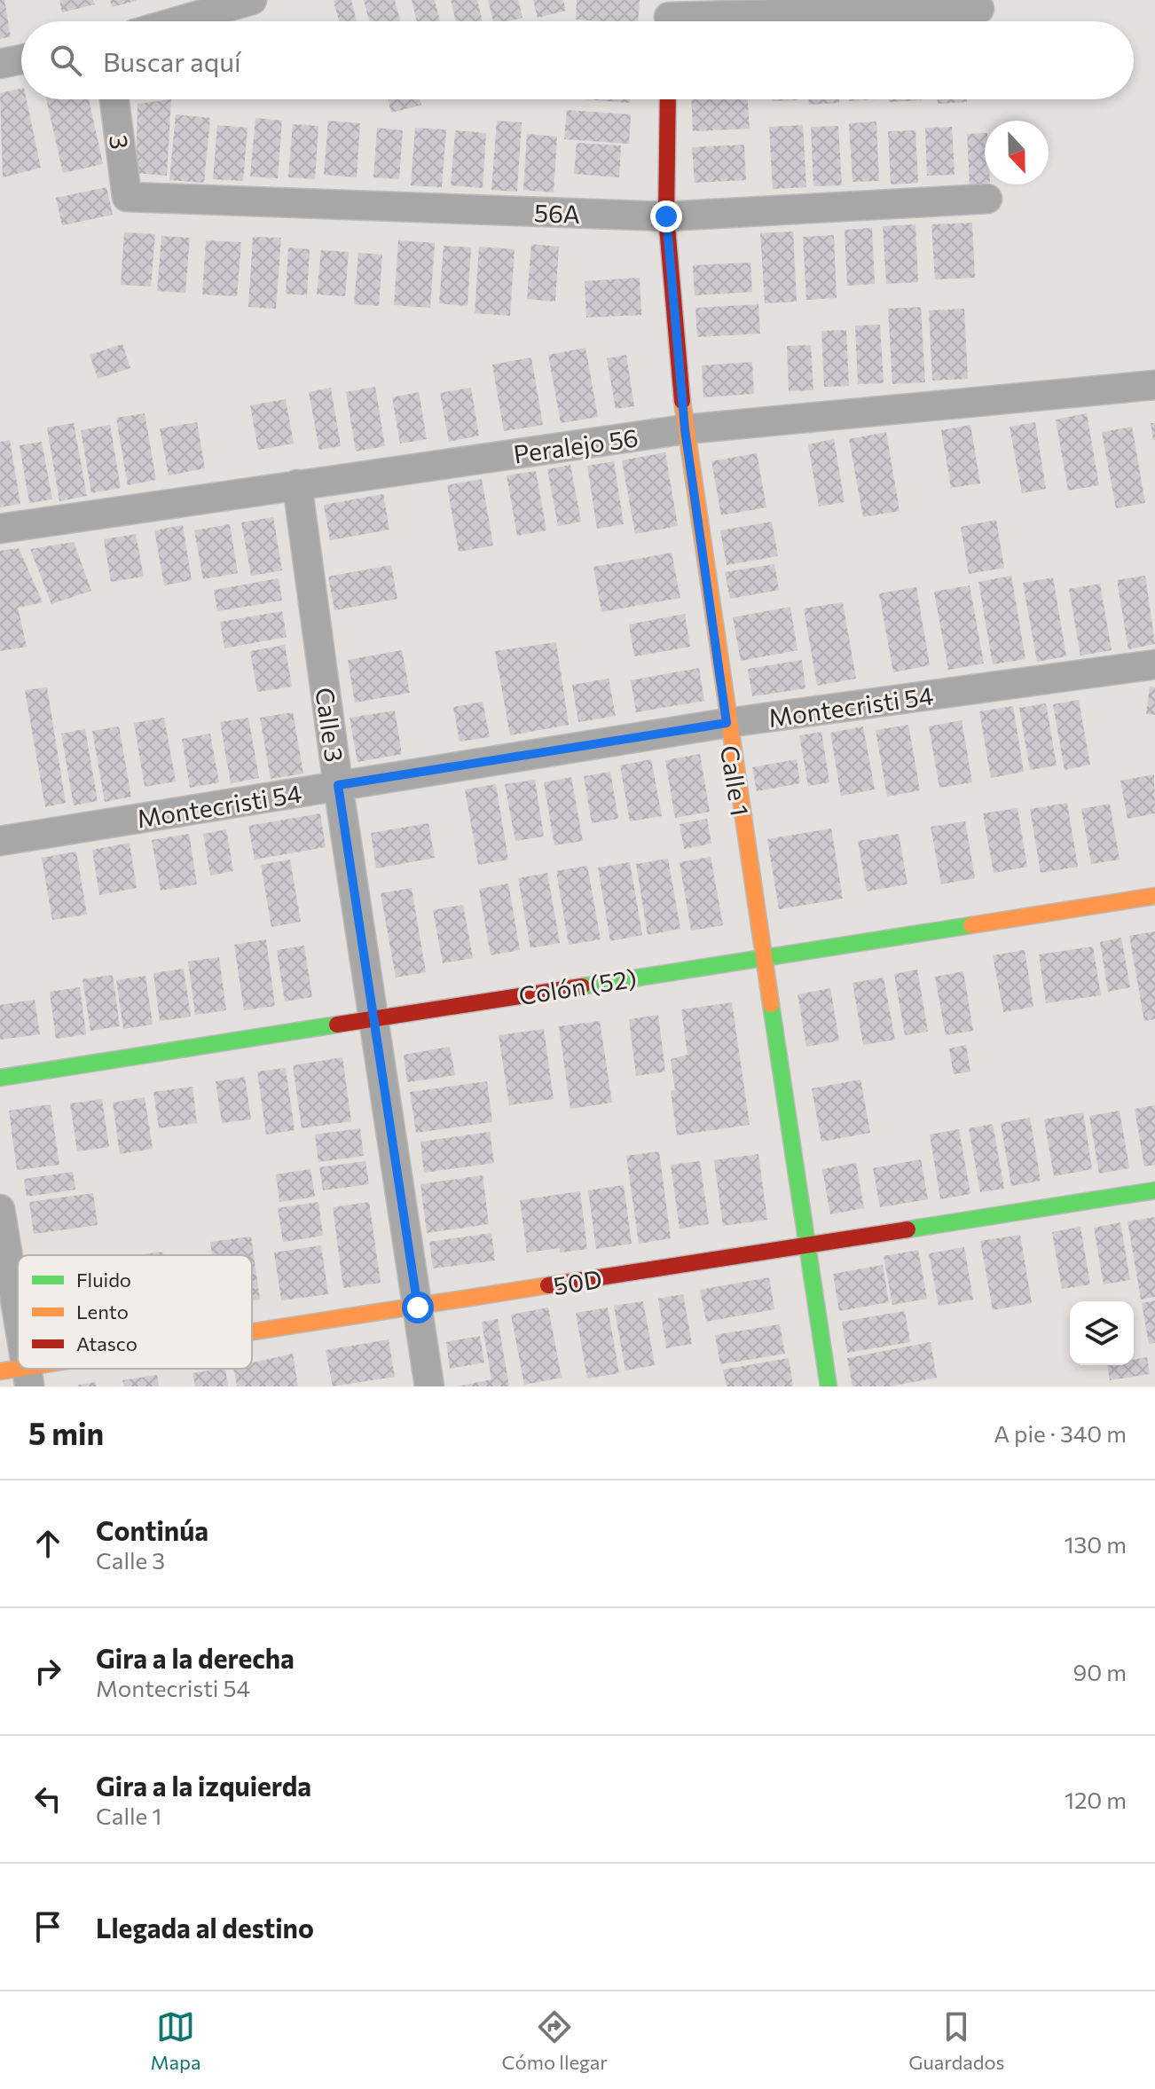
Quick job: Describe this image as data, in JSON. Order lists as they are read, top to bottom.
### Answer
{
  "streets": {
    "street": [
      "3",
      "56A",
      "Peralejo 56",
      "Montecristi 54",
      "Calle 3",
      "Calle 1",
      "Colón (52)",
      "50D"
    ]
  },
  "crossings": [
    ["3", "56A"],
    ["56A", "Calle 1"],
    ["Peralejo 56", "Calle 3"],
    ["Peralejo 56", "Calle 1"],
    ["Montecristi 54", "Calle 3"],
    ["Montecristi 54", "Calle 1"],
    ["Calle 3", "Colón (52)"],
    ["Calle 3", "50D"],
    ["Calle 1", "Colón (52)"],
    ["Calle 1", "50D"]
  ],
  "legend": ["Fluido", "Lento", "Atasco"],
  "north": "bottom",
  "page": {
    "search": "Buscar aquí",
    "heading": ["5 min", "A pie · 340 m"],
    "list": [
      ["Continúa", "Calle 3", "130 m"],
      ["Gira a la derecha", "Montecristi 54", "90 m"],
      ["Gira a la izquierda", "Calle 1", "120 m"],
      "Llegada al destino"
    ],
    "nav": ["Mapa", "Cómo llegar", "Guardados"]
  }
}
